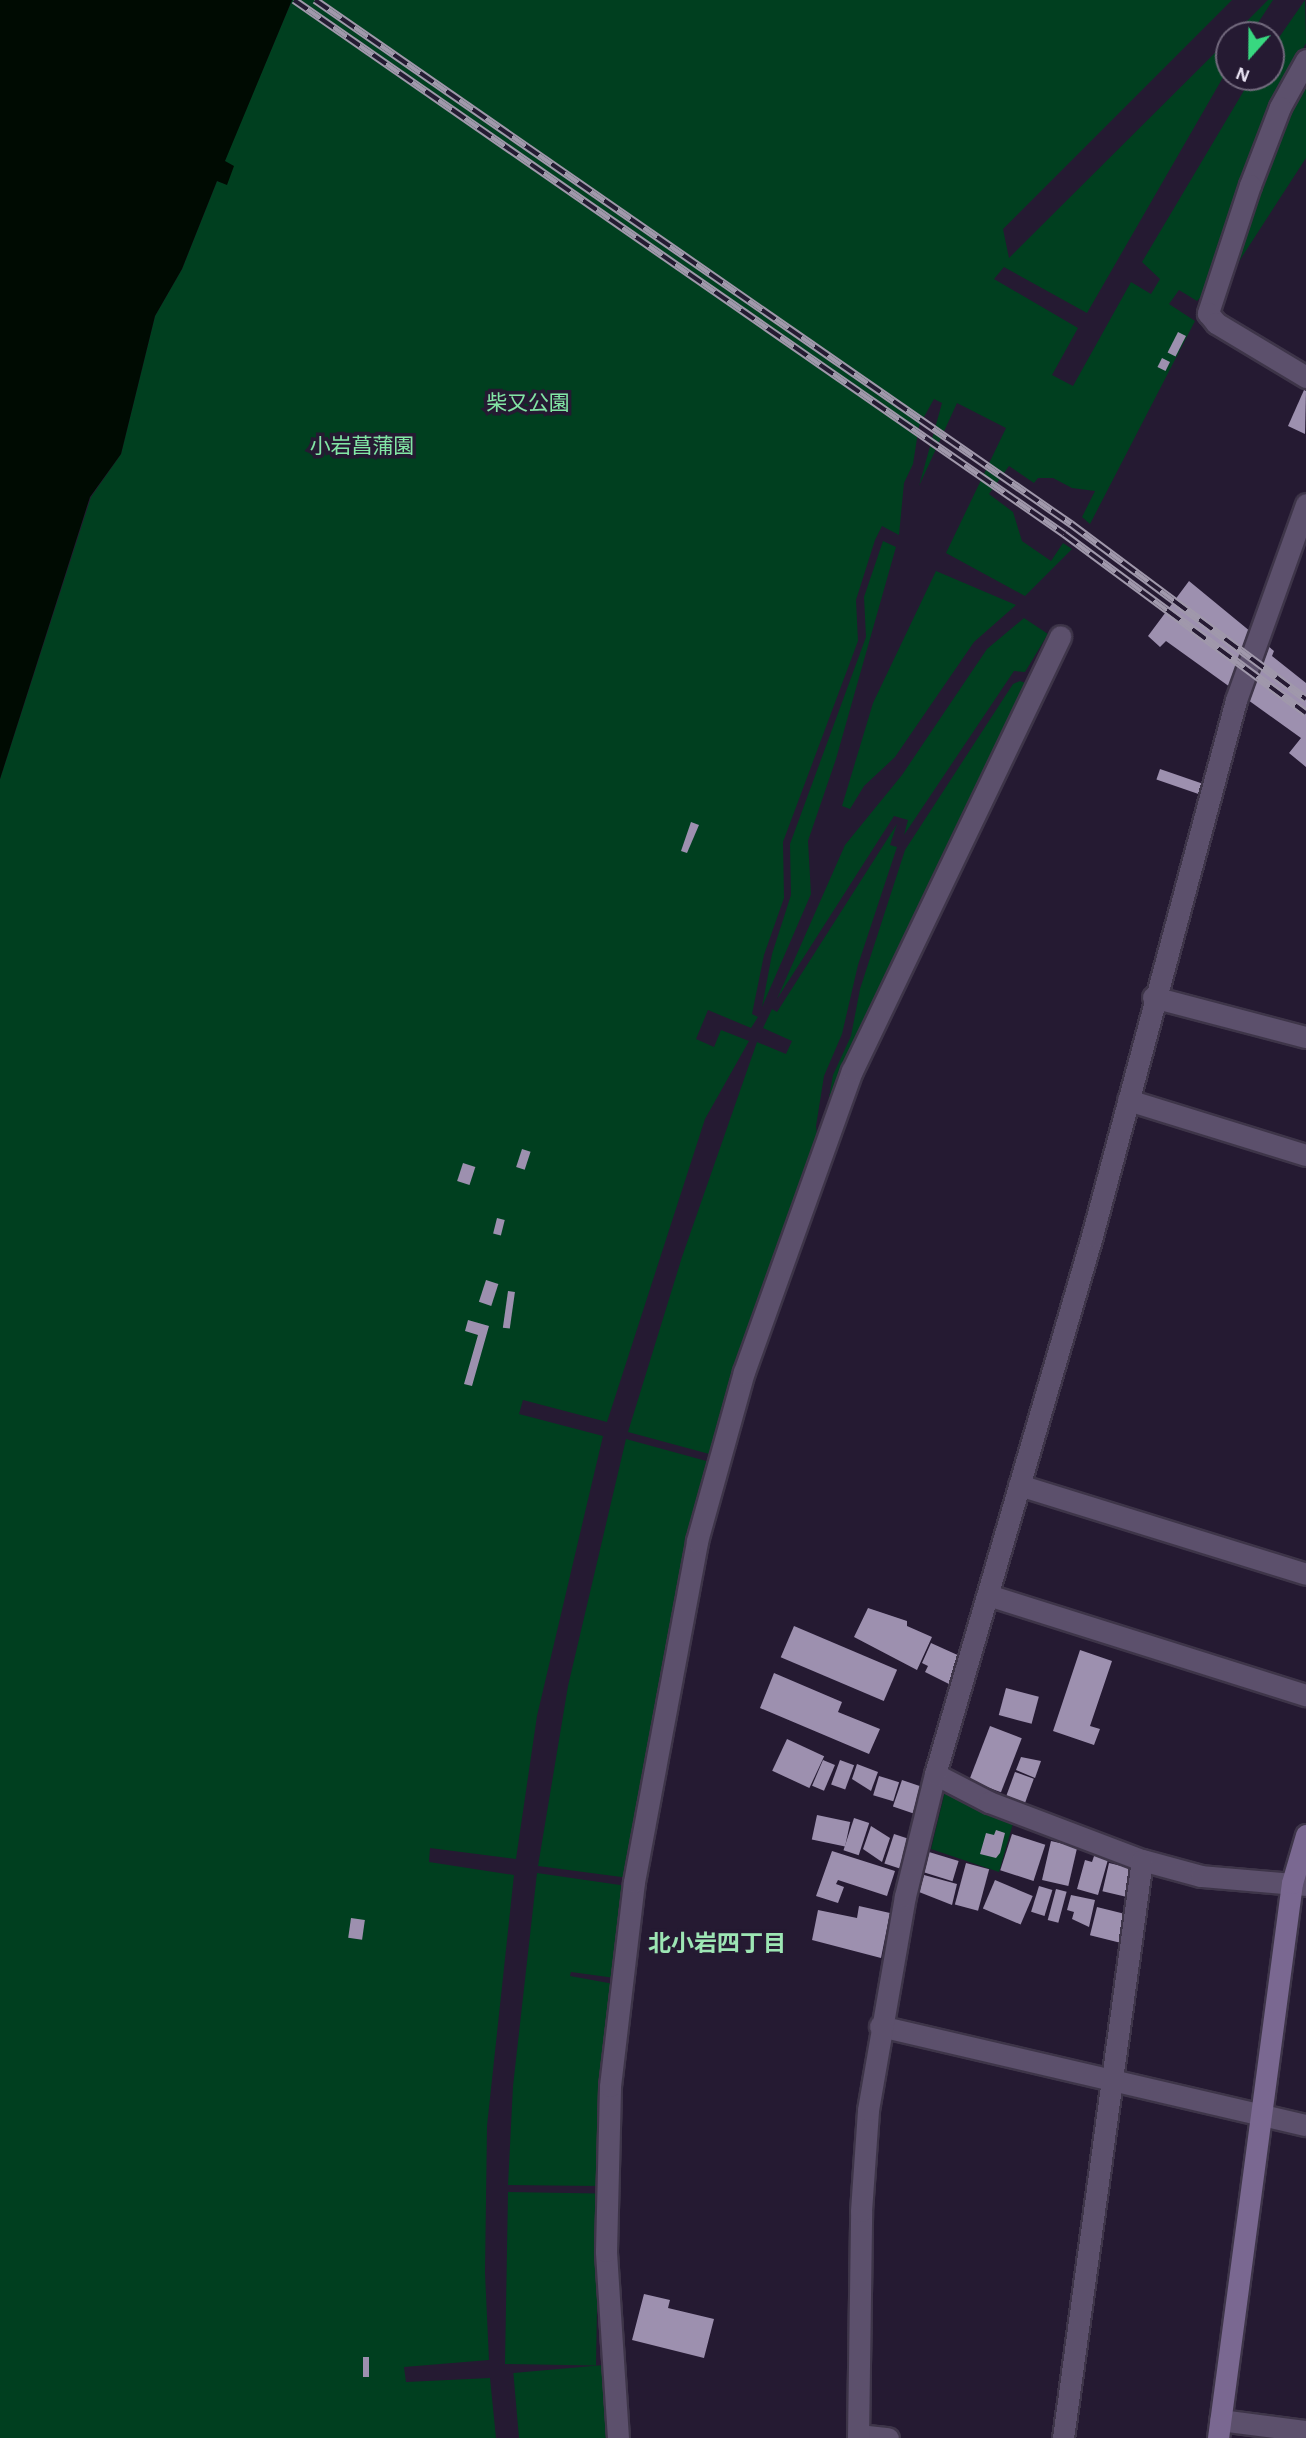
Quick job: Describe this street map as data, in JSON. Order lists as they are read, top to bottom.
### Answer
{
  "districts": ["北小岩四丁目"],
  "parks": ["柴又公園", "小岩菖蒲園"],
  "north": "bottom"
}
